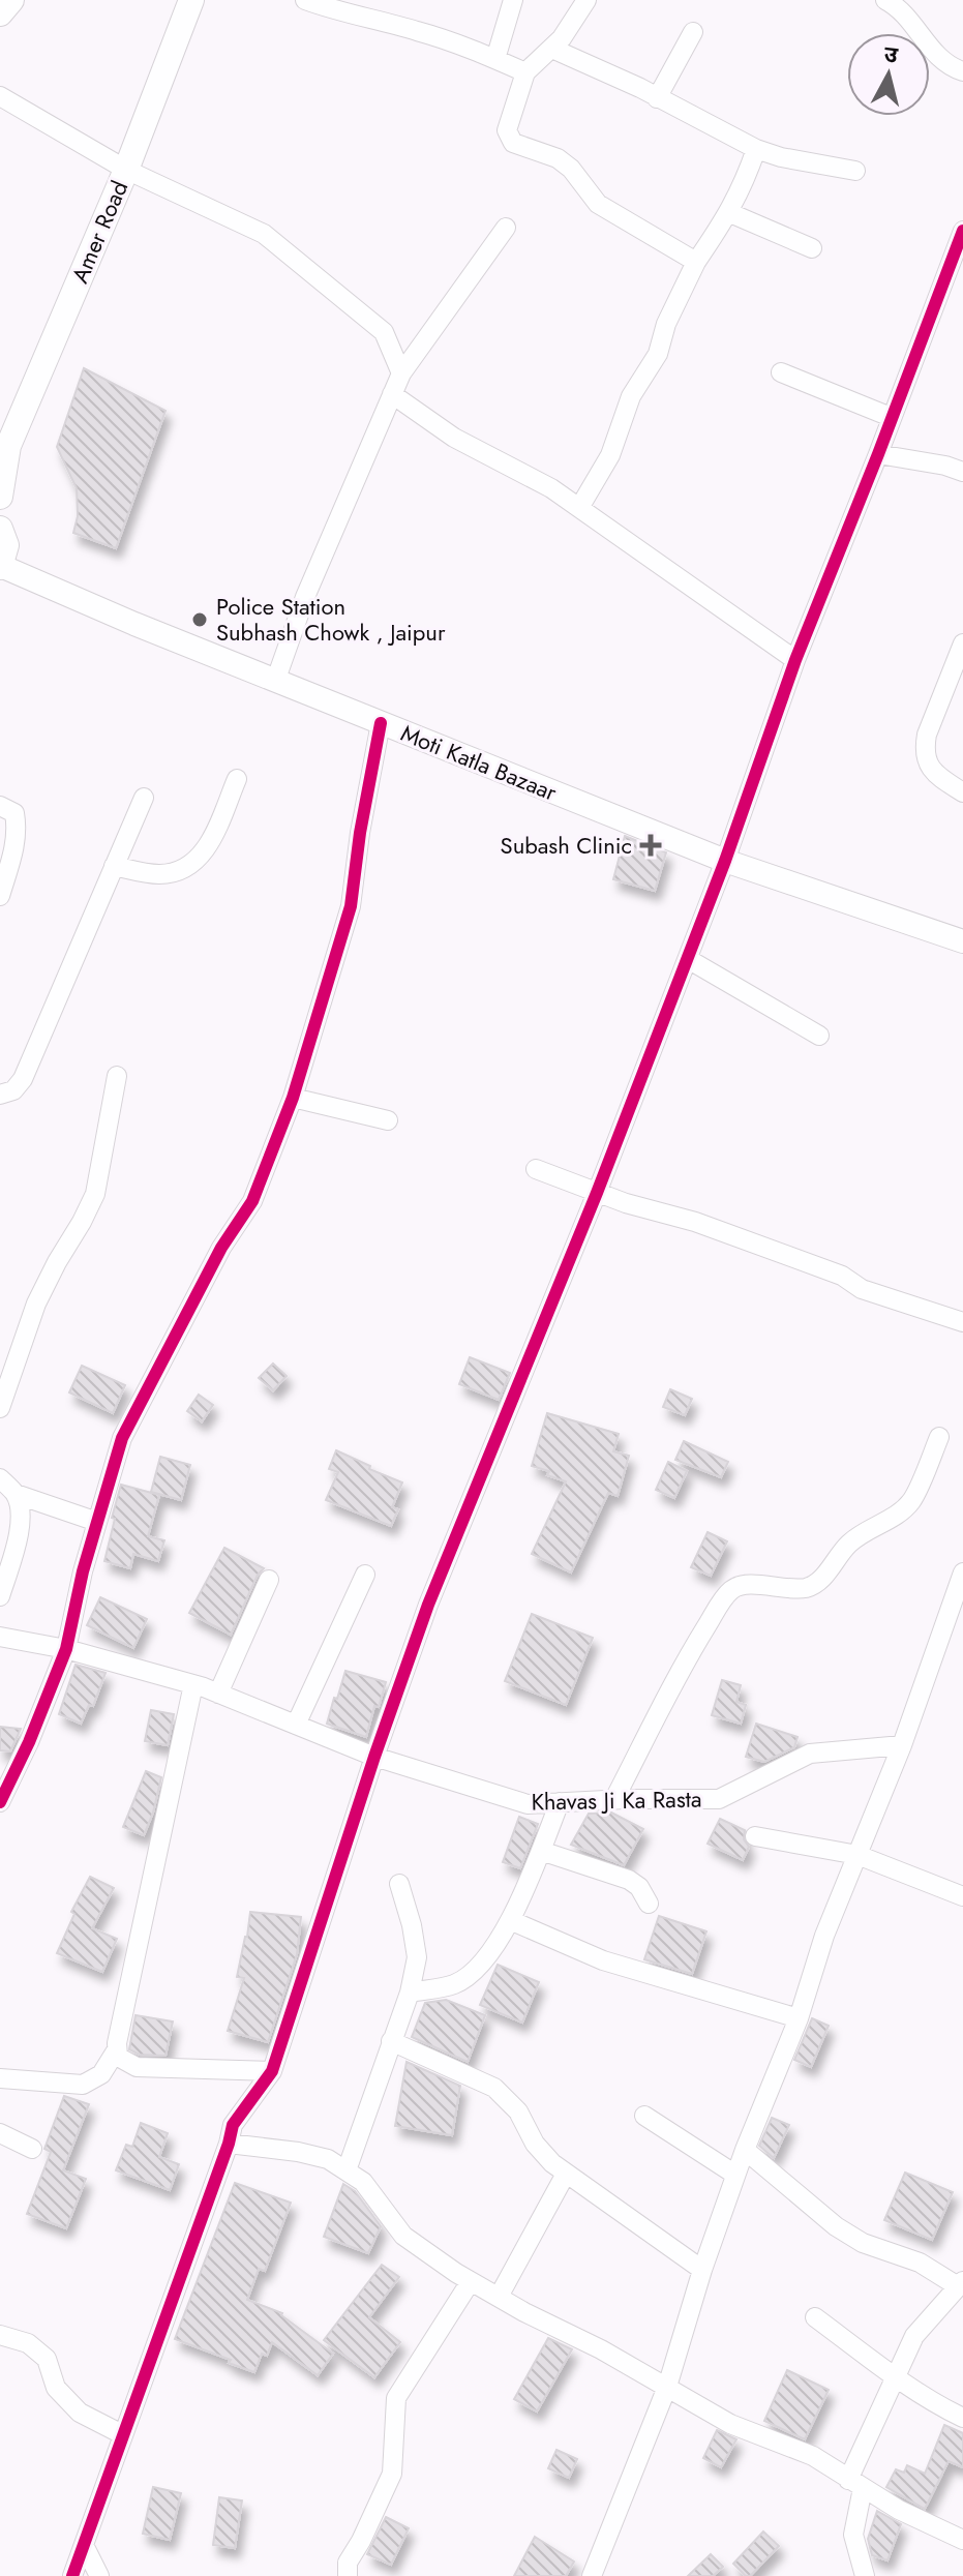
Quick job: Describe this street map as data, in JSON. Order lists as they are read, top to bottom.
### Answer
{
  "streets": {
    "main road": ["Amer Road"],
    "street": ["Moti Katla Bazaar", "Khavas Ji Ka Rasta"]
  },
  "places": {
    "other": ["Police Station Subhash Chowk , Jaipur"],
    "health": ["Subash Clinic"]
  },
  "north": "top"
}
